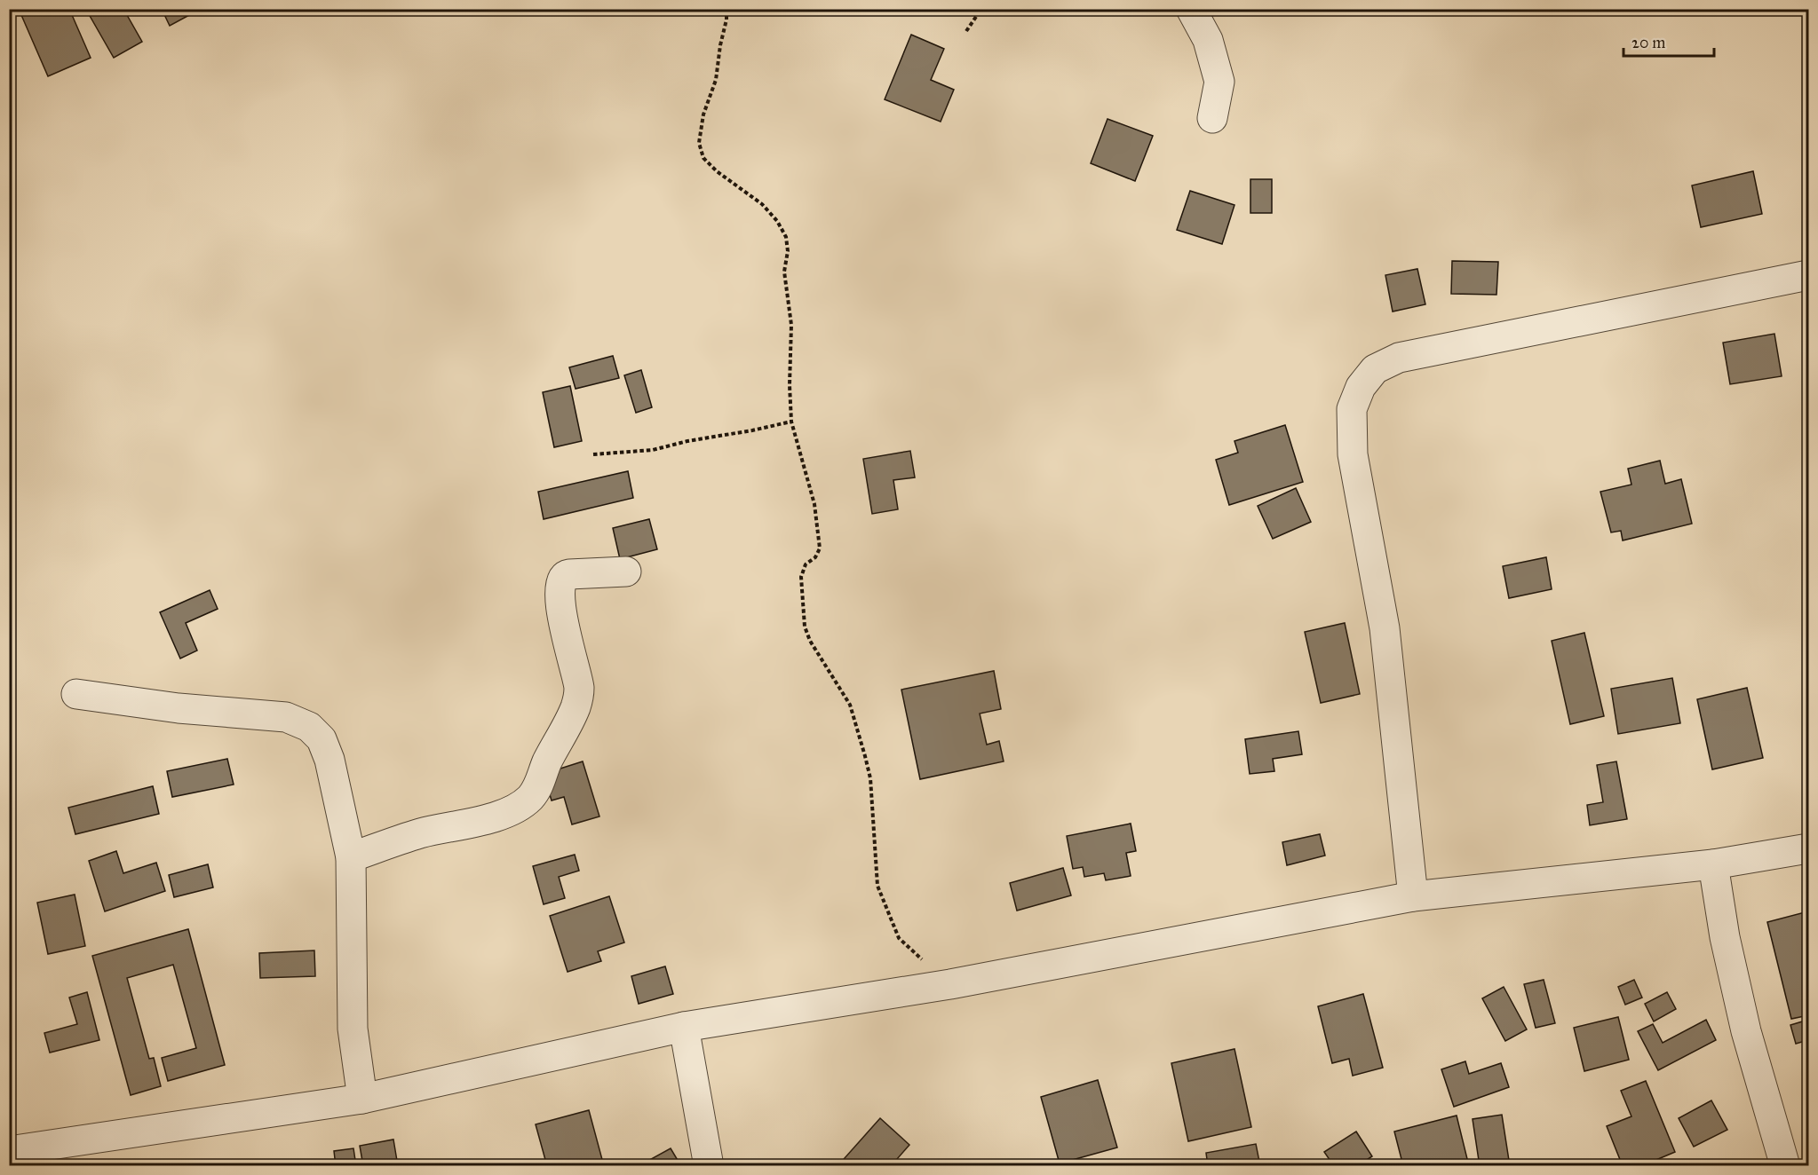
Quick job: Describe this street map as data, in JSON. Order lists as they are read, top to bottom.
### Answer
{
  "scale_bar": "20 m"
}
